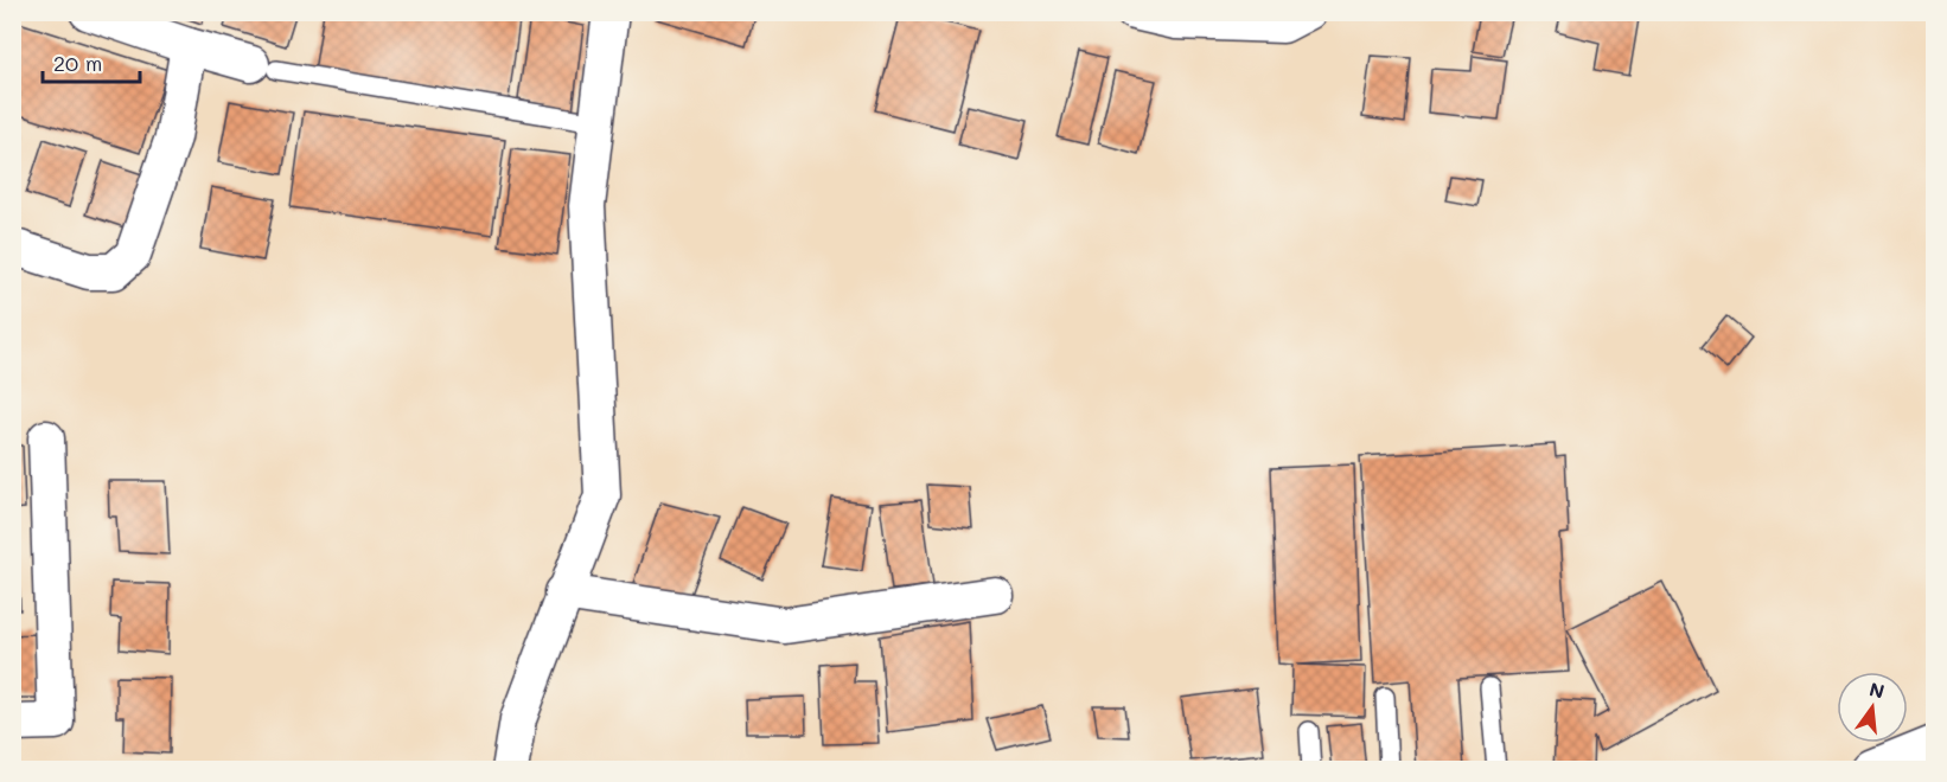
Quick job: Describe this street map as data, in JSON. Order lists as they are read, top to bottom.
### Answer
{
  "scale_bar": "20 m",
  "north": "top"
}
